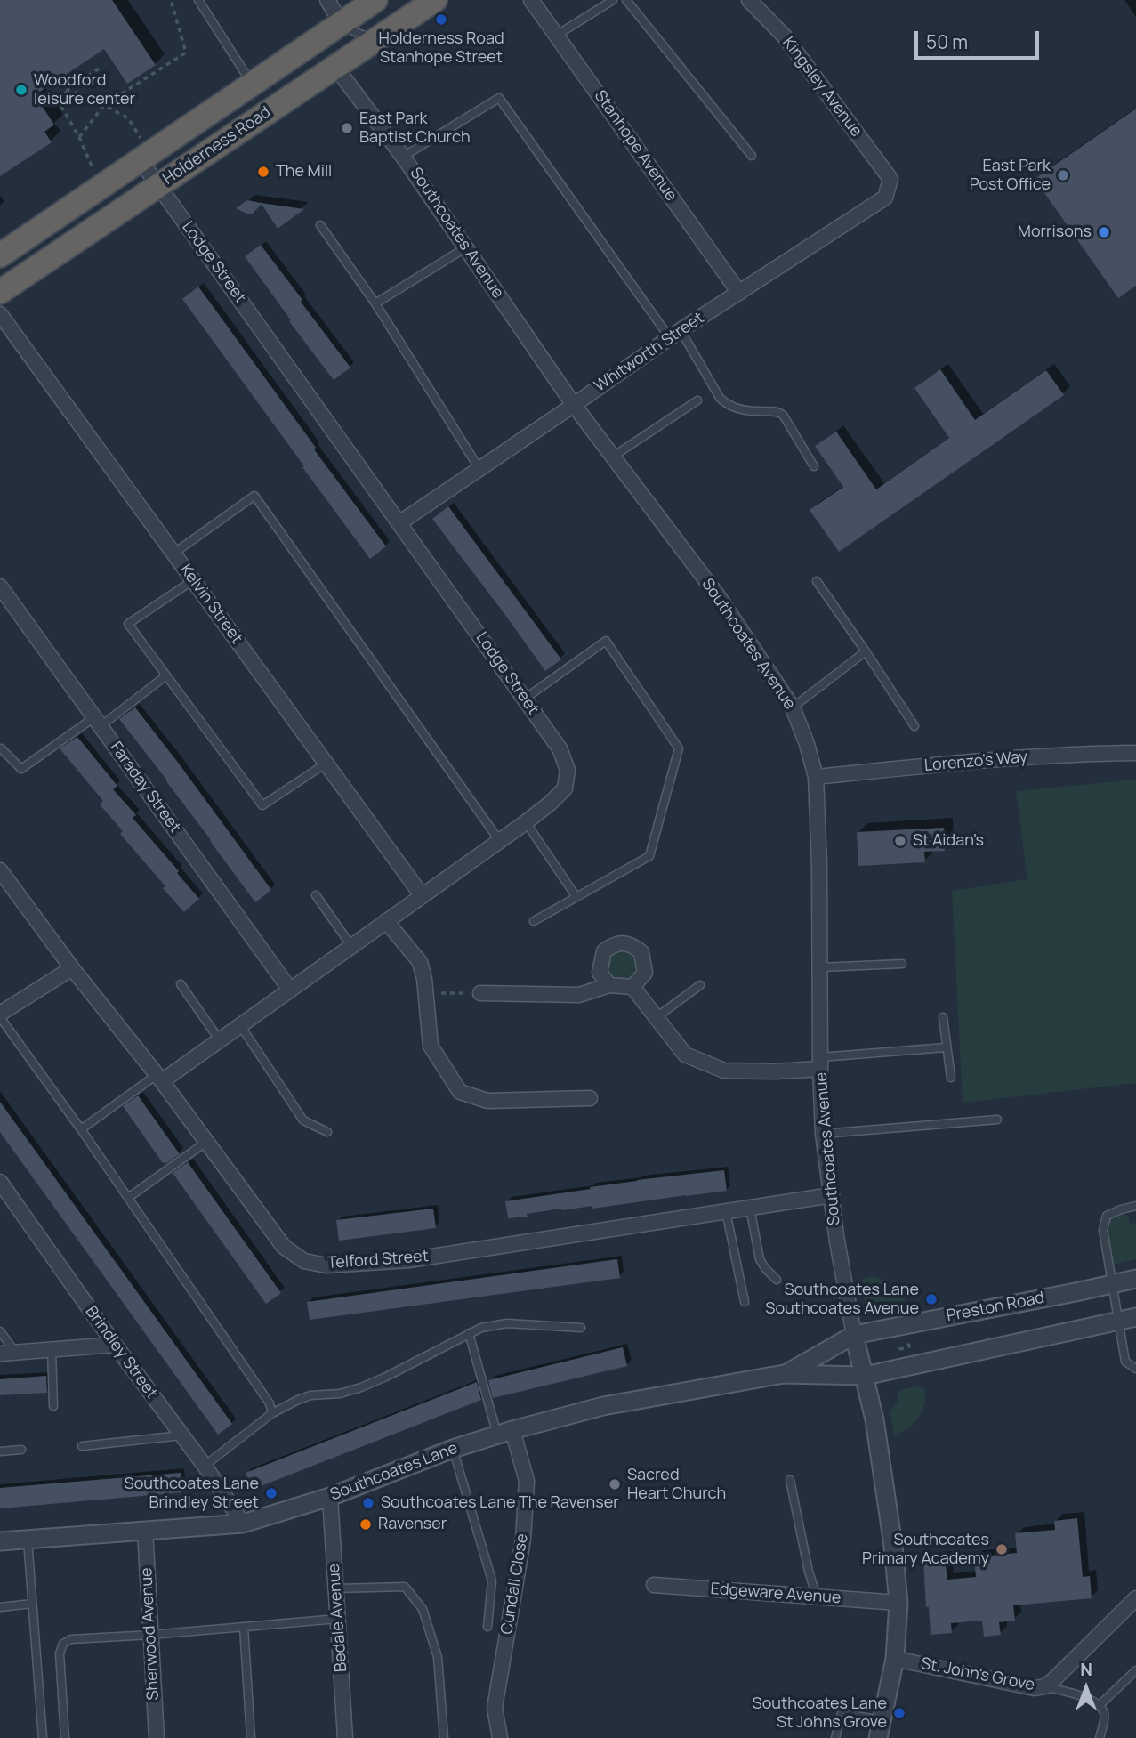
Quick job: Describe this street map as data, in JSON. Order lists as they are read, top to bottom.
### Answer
{
  "streets": {
    "highway": ["Holderness Road"],
    "street": [
      "Kingsley Avenue",
      "Stanhope Avenue",
      "Southcoates Avenue",
      "Lodge Street",
      "Whitworth Street",
      "Kelvin Street",
      "Lorenzo's Way",
      "Faraday Street",
      "Telford Street",
      "Preston Road",
      "Brindley Street",
      "Southcoates Lane",
      "Cundall Close",
      "Edgeware Avenue",
      "Bedale Avenue",
      "Sherwood Avenue",
      "St. John's Grove"
    ]
  },
  "crossings": [
    ["Kingsley Avenue", "Whitworth Street"],
    ["Holderness Road", "Southcoates Avenue"],
    ["Holderness Road", "Lodge Street"],
    ["Stanhope Avenue", "Whitworth Street"],
    ["Southcoates Avenue", "Whitworth Street"],
    ["Southcoates Avenue", "Lorenzo's Way"],
    ["Southcoates Avenue", "Telford Street"],
    ["Southcoates Avenue", "Preston Road"],
    ["Southcoates Avenue", "Southcoates Lane"],
    ["Lodge Street", "Whitworth Street"],
    ["Lodge Street", "Kelvin Street"],
    ["Lodge Street", "Faraday Street"],
    ["Lodge Street", "Telford Street"],
    ["Preston Road", "Southcoates Lane"],
    ["Brindley Street", "Southcoates Lane"],
    ["Southcoates Lane", "Cundall Close"],
    ["Southcoates Lane", "Bedale Avenue"],
    ["Southcoates Lane", "Sherwood Avenue"]
  ],
  "places": [
    "Holderness Road Stanhope Street",
    "Woodford leisure center",
    "East Park Baptist Church",
    "The Mill",
    "East Park Post Office",
    "Morrisons",
    "St Aidan's",
    "Southcoates Lane Southcoates Avenue",
    "Sacred Heart Church",
    "Southcoates Lane Brindley Street",
    "Southcoates Lane The Ravenser",
    "Ravenser",
    "Southcoates Primary Academy",
    "Southcoates Lane St Johns Grove"
  ],
  "scale_bar": "50 m",
  "north": "top"
}
